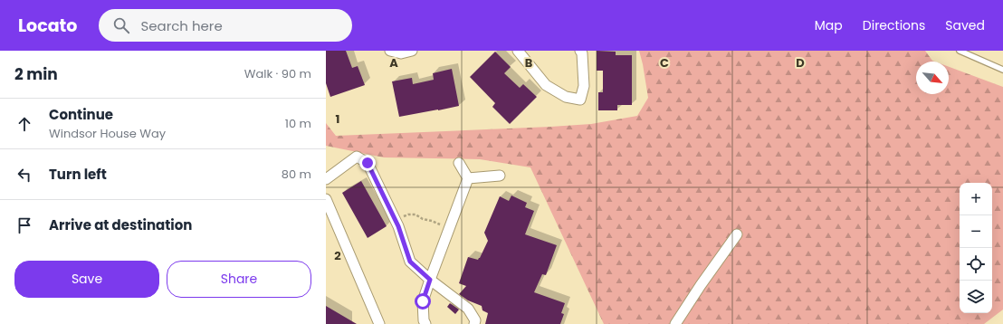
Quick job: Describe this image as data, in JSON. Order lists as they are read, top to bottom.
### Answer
{
  "north": "bottom right",
  "page": {
    "header": "Locato",
    "search": "Search here",
    "nav": ["Map", "Directions", "Saved"],
    "heading": ["2 min", "Walk · 90 m"],
    "list": [
      ["Continue", "Windsor House Way", "10 m"],
      ["Turn left", "80 m"],
      "Arrive at destination"
    ],
    "map_buttons": ["+", "−"],
    "buttons": ["Save", "Share"]
  },
  "grid": {
    "columns": [
      "A",
      "B",
      "C",
      "D"
    ],
    "rows": ["1", "2"]
  }
}
